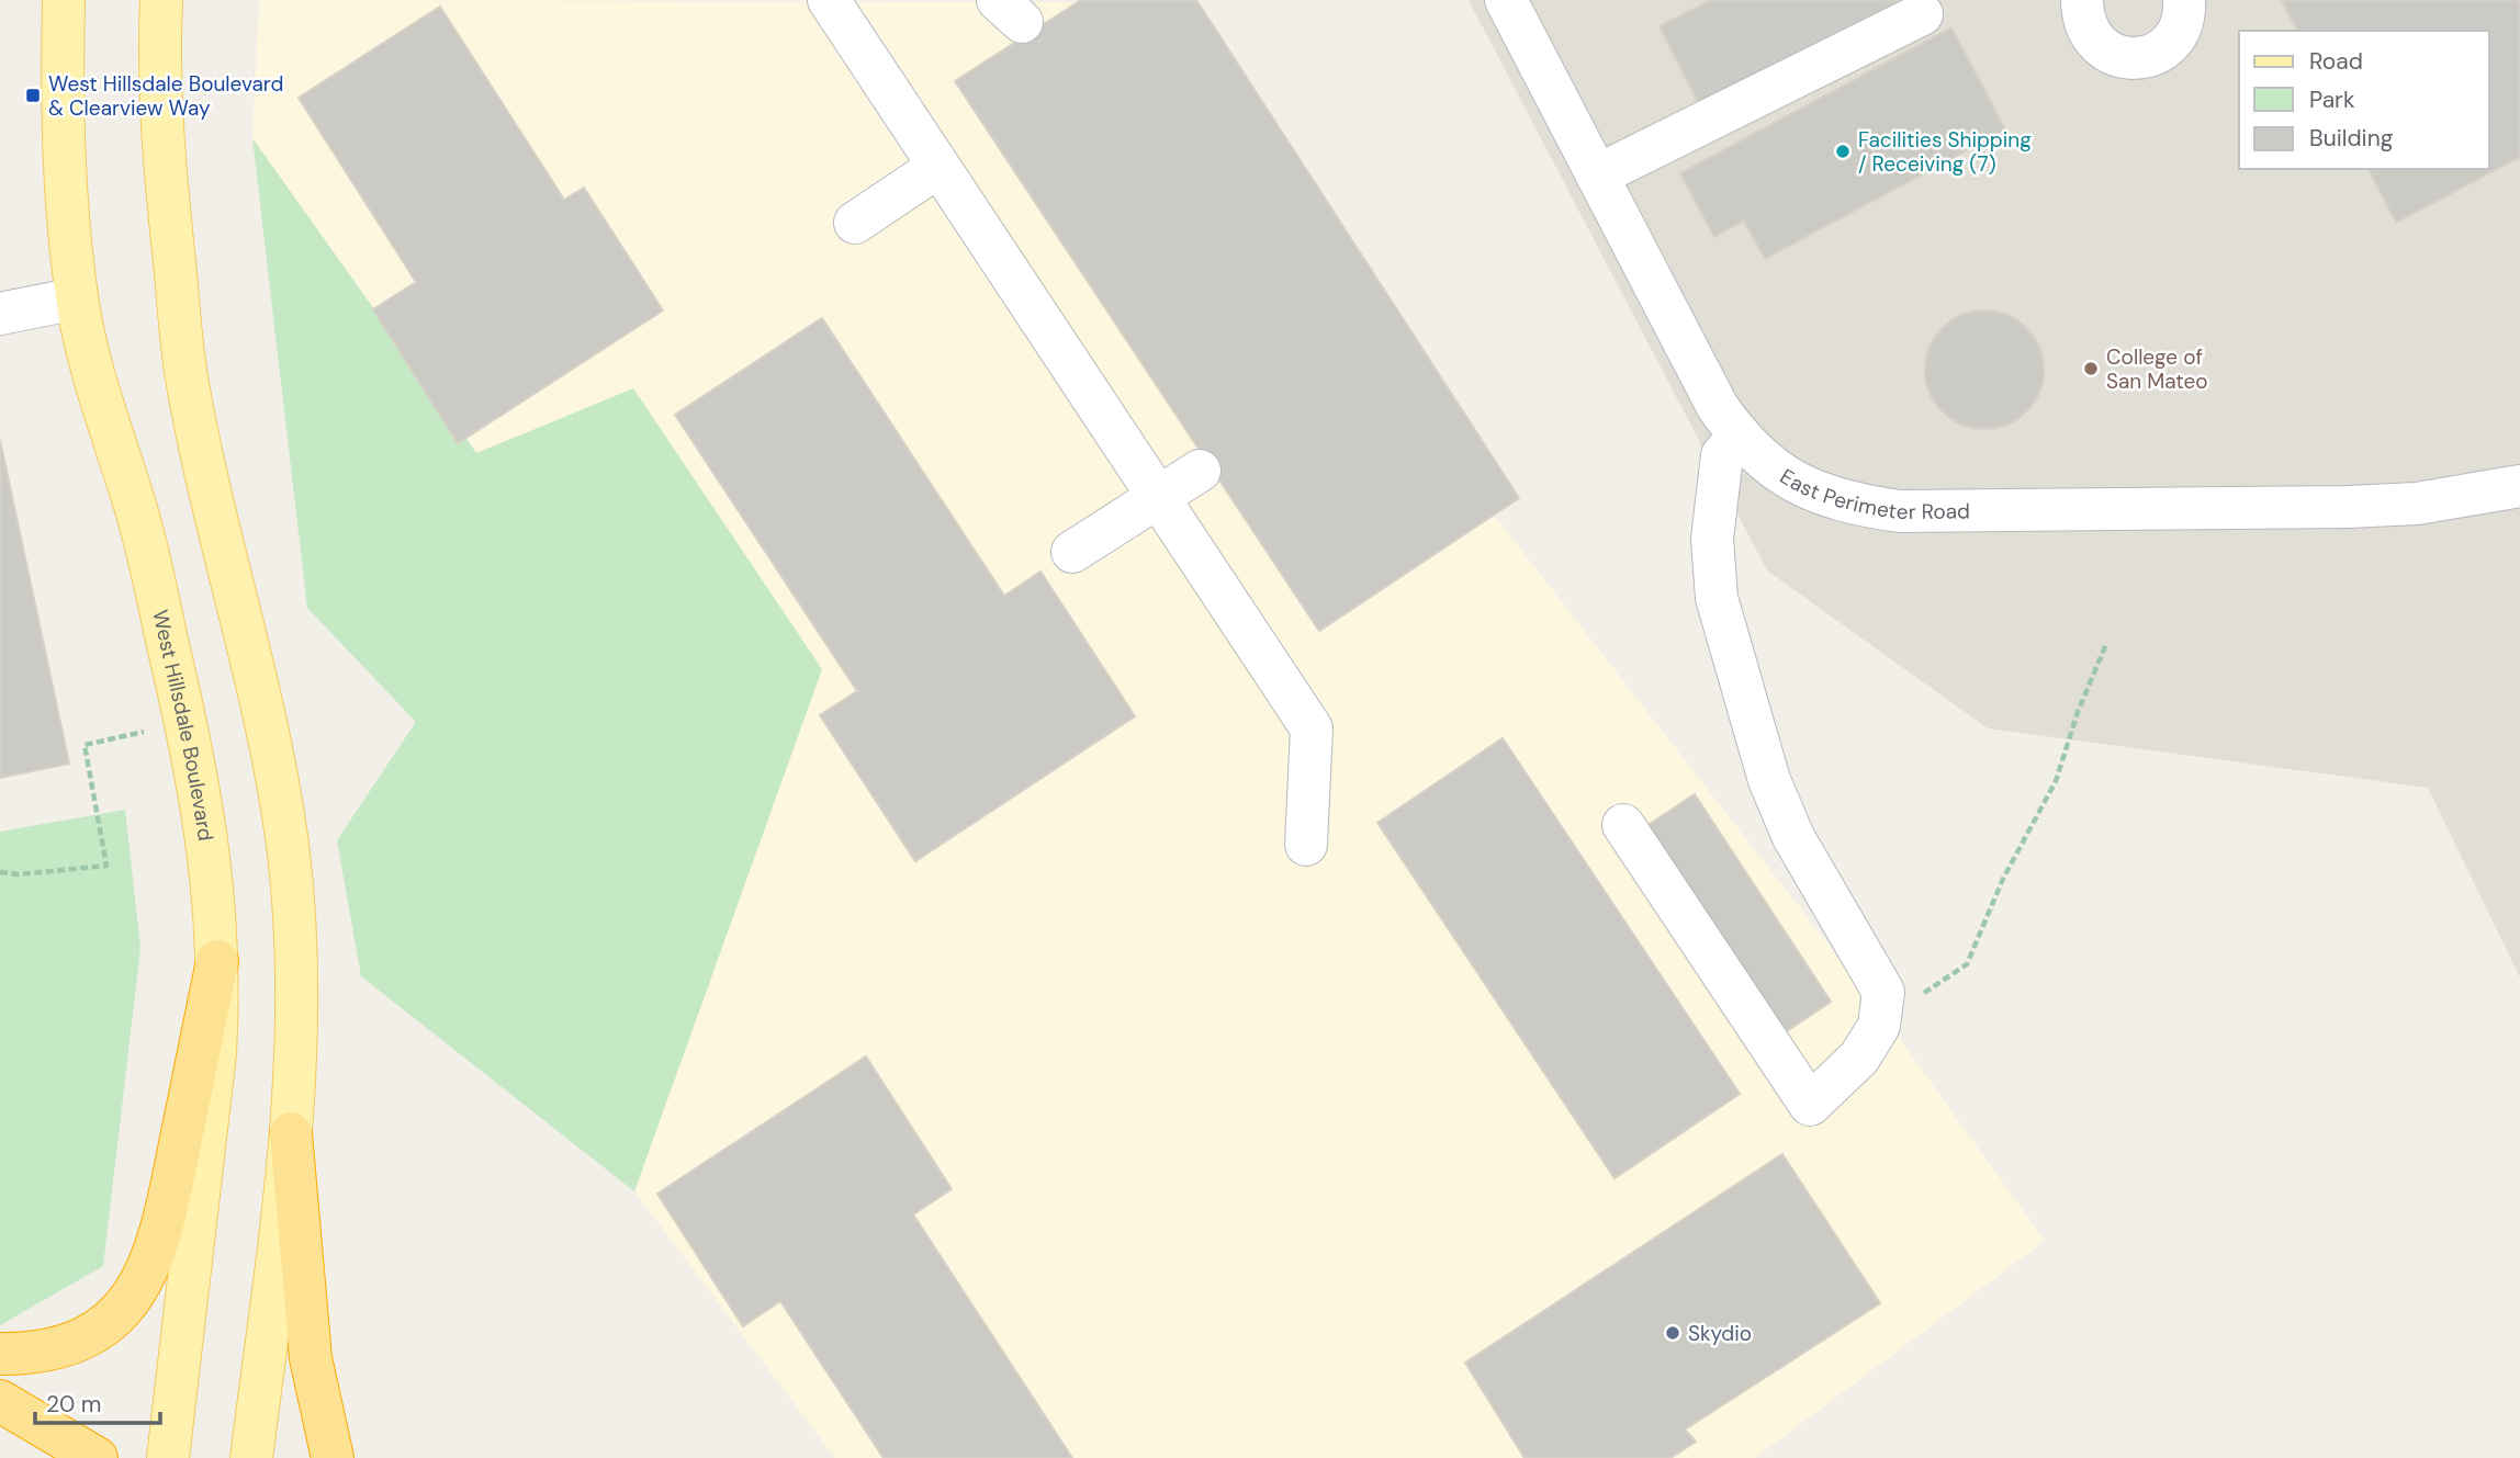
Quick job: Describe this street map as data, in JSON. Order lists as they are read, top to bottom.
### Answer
{
  "streets": {
    "main road": ["West Hillsdale Boulevard"],
    "street": ["East Perimeter Road"]
  },
  "places": {
    "transit": ["West Hillsdale Boulevard & Clearview Way"],
    "other": ["Facilities Shipping / Receiving (7)", "College of San Mateo", "Skydio"]
  },
  "legend": ["Road", "Park", "Building"],
  "scale_bar": "20 m"
}
